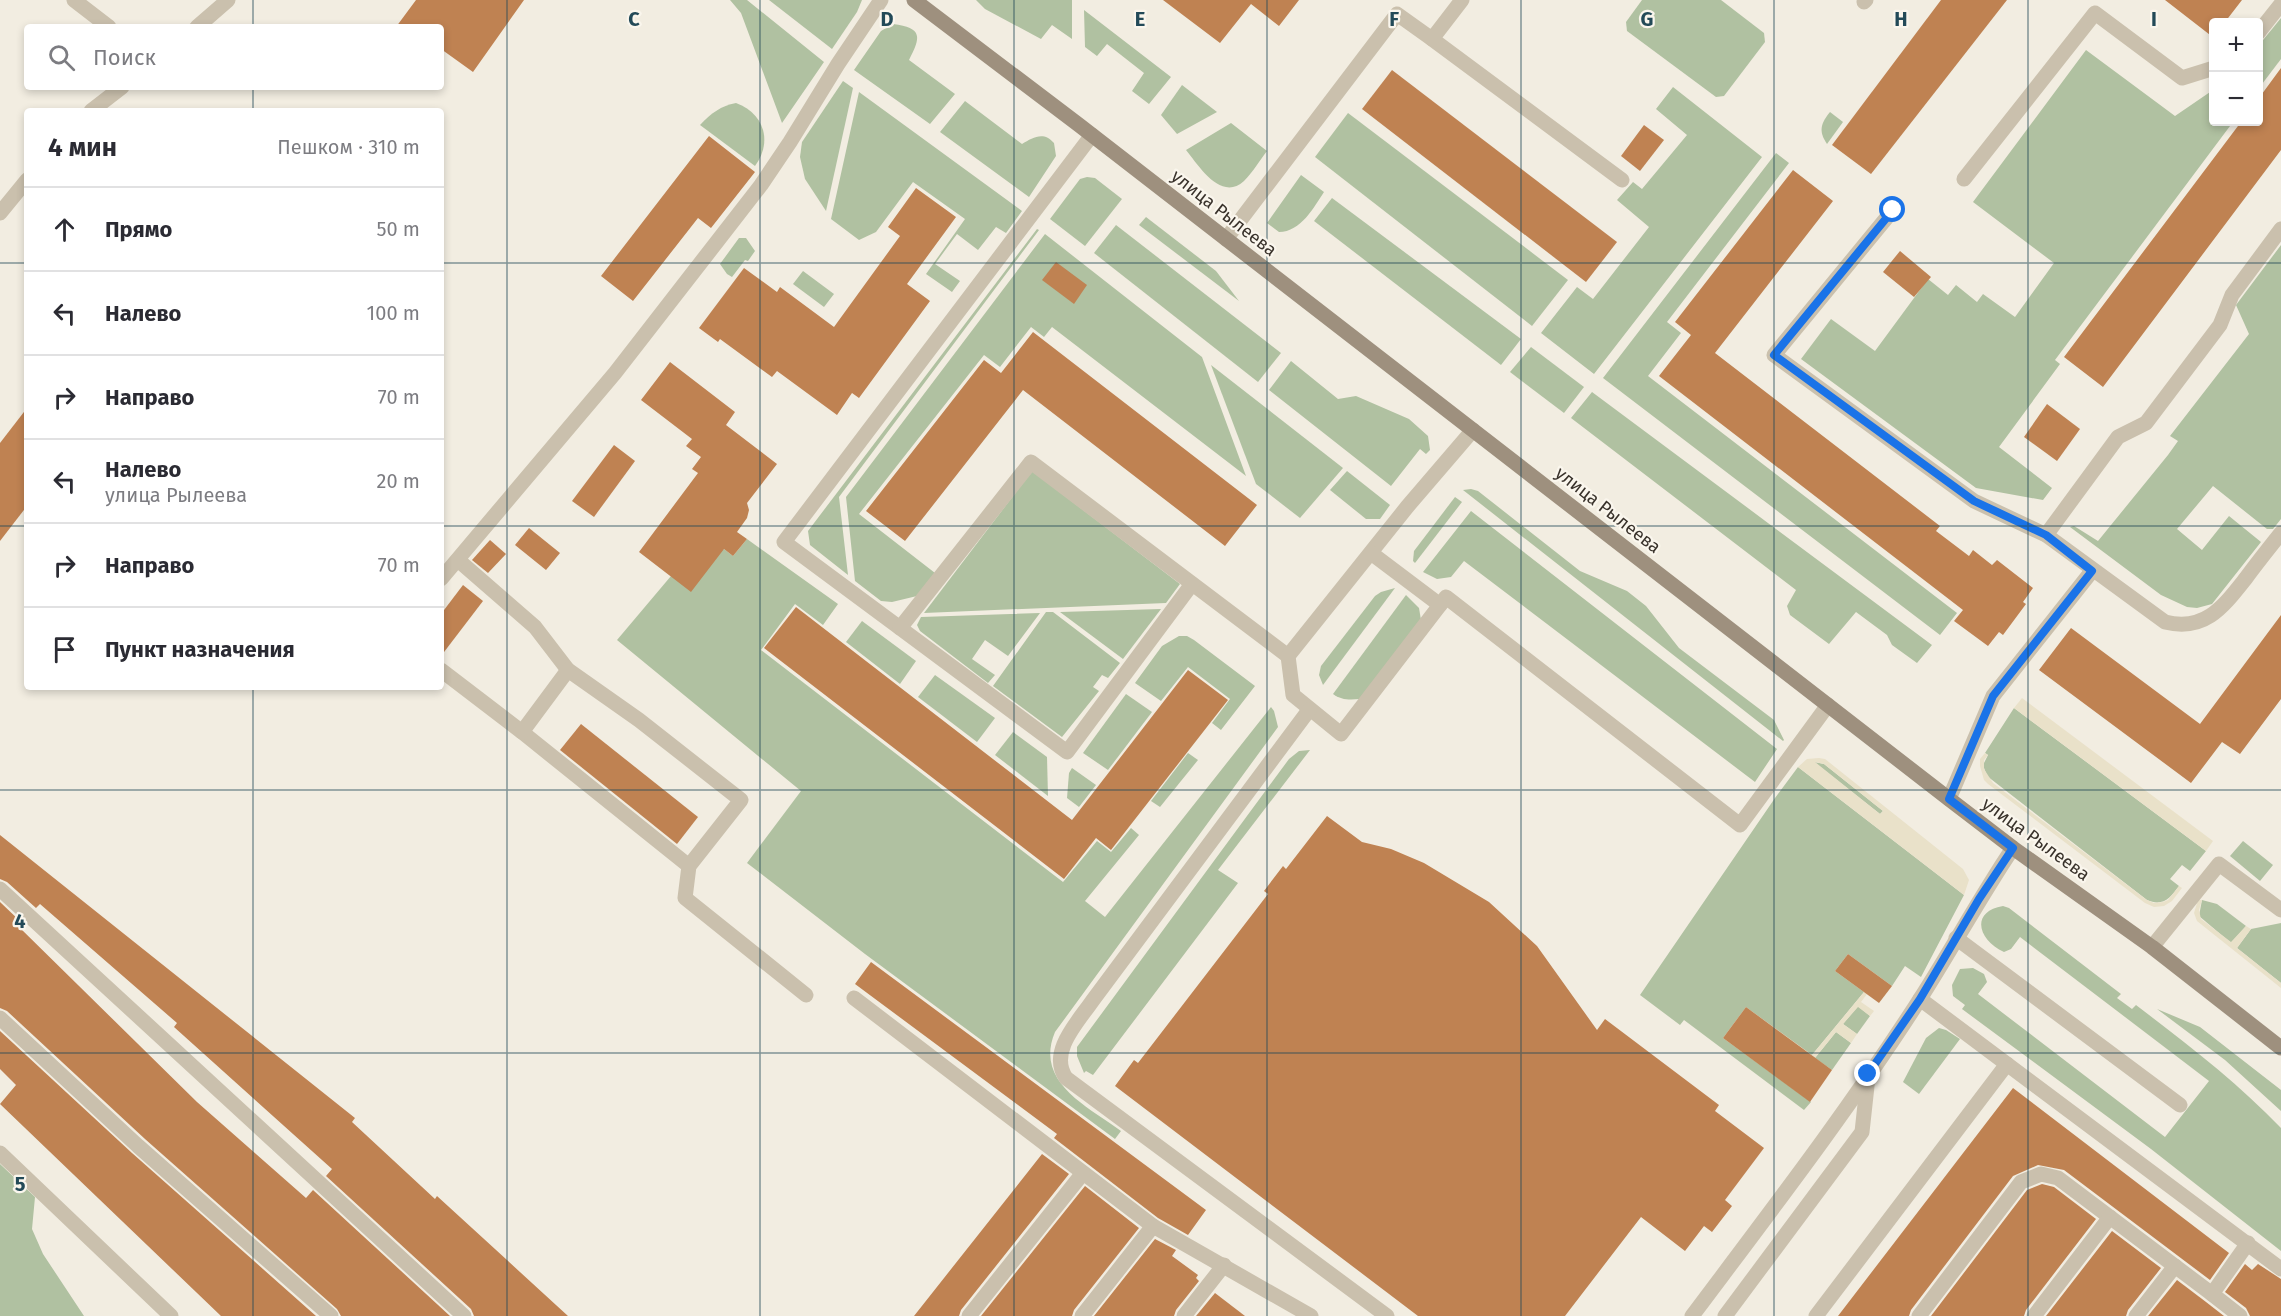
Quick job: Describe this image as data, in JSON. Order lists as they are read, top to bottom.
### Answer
{
  "streets": {
    "main road": ["улица Рылеева"]
  },
  "page": {
    "map_buttons": ["+", "−"],
    "search": "Поиск",
    "heading": ["4 мин", "Пешком · 310 m"],
    "list": [
      ["Прямо", "50 m"],
      ["Налево", "100 m"],
      ["Направо", "70 m"],
      ["Налево", "улица Рылеева", "20 m"],
      ["Направо", "70 m"],
      "Пункт назначения"
    ]
  },
  "grid": {
    "columns": [
      "C",
      "D",
      "E",
      "F",
      "G",
      "H",
      "I"
    ],
    "rows": ["4", "5"]
  }
}
